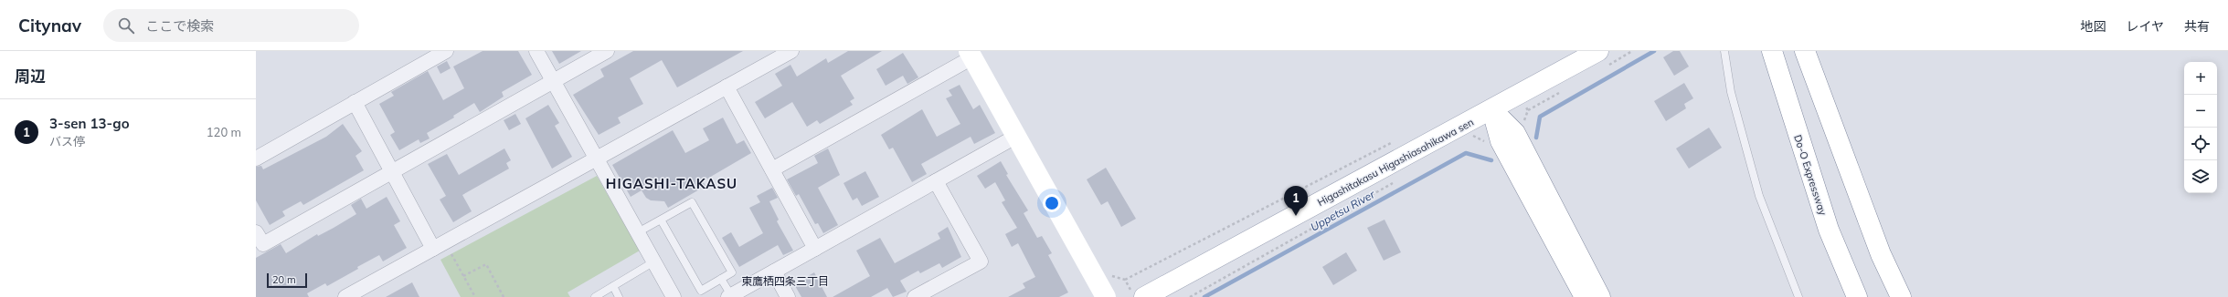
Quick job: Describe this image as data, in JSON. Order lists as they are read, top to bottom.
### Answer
{
  "streets": {
    "main road": ["Higashitakasu Higashiasahikawa sen", "Do-O Expressway"]
  },
  "districts": ["HIGASHI-TAKASU", "東鷹栖四条三丁目"],
  "water": ["Uppetsu River"],
  "scale_bar": "20 m",
  "page": {
    "header": "Citynav",
    "search": "ここで検索",
    "nav": ["地図", "レイヤ", "共有"],
    "heading": "周辺",
    "map_buttons": ["+", "−"],
    "list": [
      {
        "mark": "1",
        "name": "3-sen 13-go",
        "note": "バス停",
        "value": "120 m"
      }
    ],
    "pins": "1",
    "scale": "20 m"
  }
}
